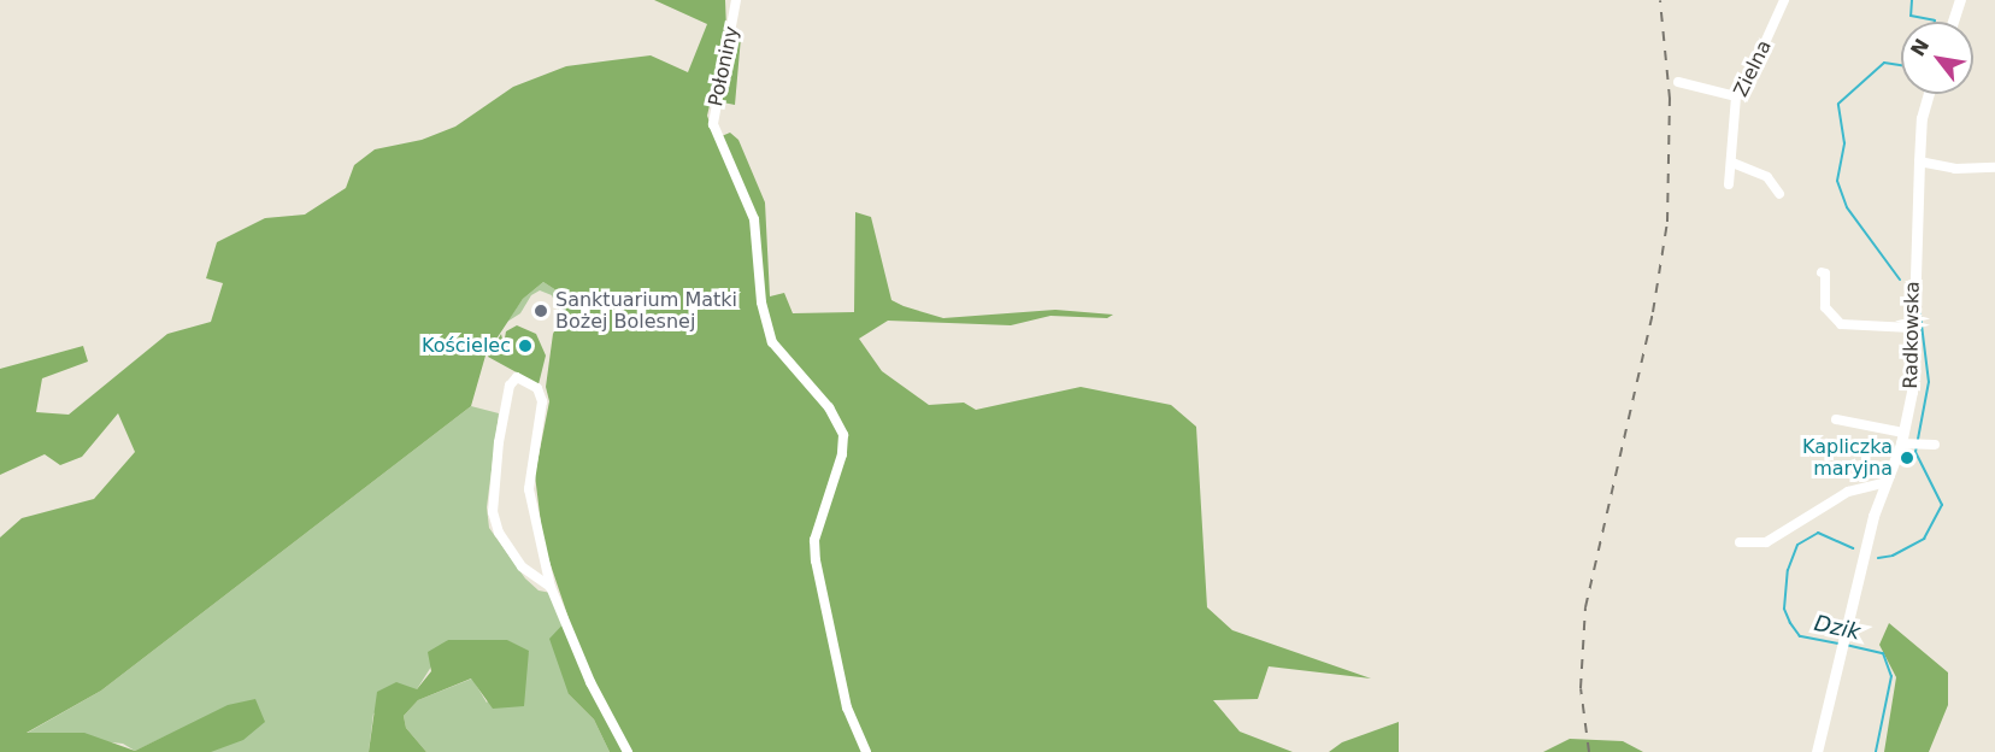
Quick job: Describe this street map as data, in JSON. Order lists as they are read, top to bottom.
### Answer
{
  "streets": {
    "street": ["Połoniny", "Zielna", "Radkowska"]
  },
  "water": ["Dzik"],
  "places": ["Sanktuarium Matki Bożej Bolesnej", "Kościelec", "Kapliczka maryjna"],
  "north": "top left"
}
